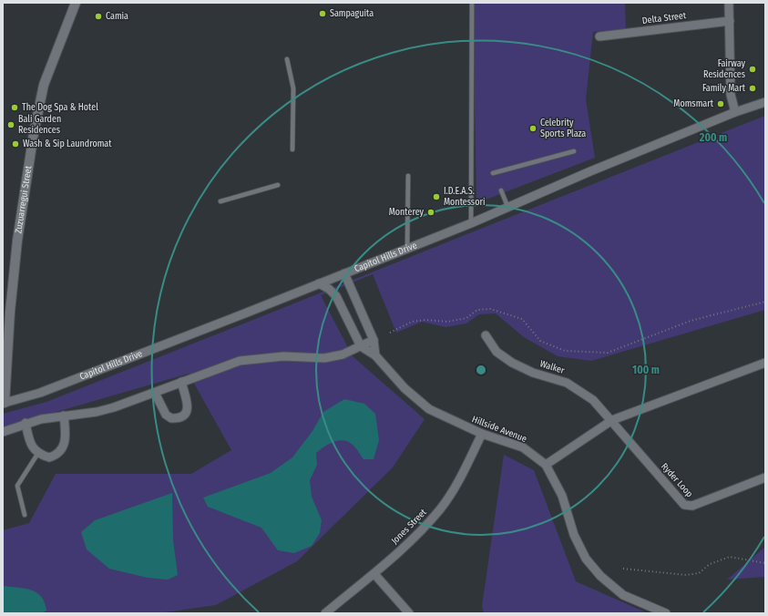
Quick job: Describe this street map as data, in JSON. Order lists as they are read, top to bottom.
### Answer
{
  "streets": {
    "street": [
      "Delta Street",
      "Zuzuarregui Street",
      "Capitol Hills Drive",
      "Walker",
      "Hillside Avenue",
      "Ryder Loop",
      "Jones Street"
    ]
  },
  "crossings": [
    ["Zuzuarregui Street", "Capitol Hills Drive"],
    ["Walker", "Ryder Loop"],
    ["Hillside Avenue", "Jones Street"]
  ],
  "places": [
    "Sampaguita",
    "Camia",
    "Fairway Residences",
    "Family Mart",
    "Momsmart",
    "The Dog Spa & Hotel",
    "Bali Garden Residences",
    "Celebrity Sports Plaza",
    "Wash & Sip Laundromat",
    "I.D.E.A.S. Montessori",
    "Monterey"
  ],
  "rings": ["200 m", "100 m"]
}
